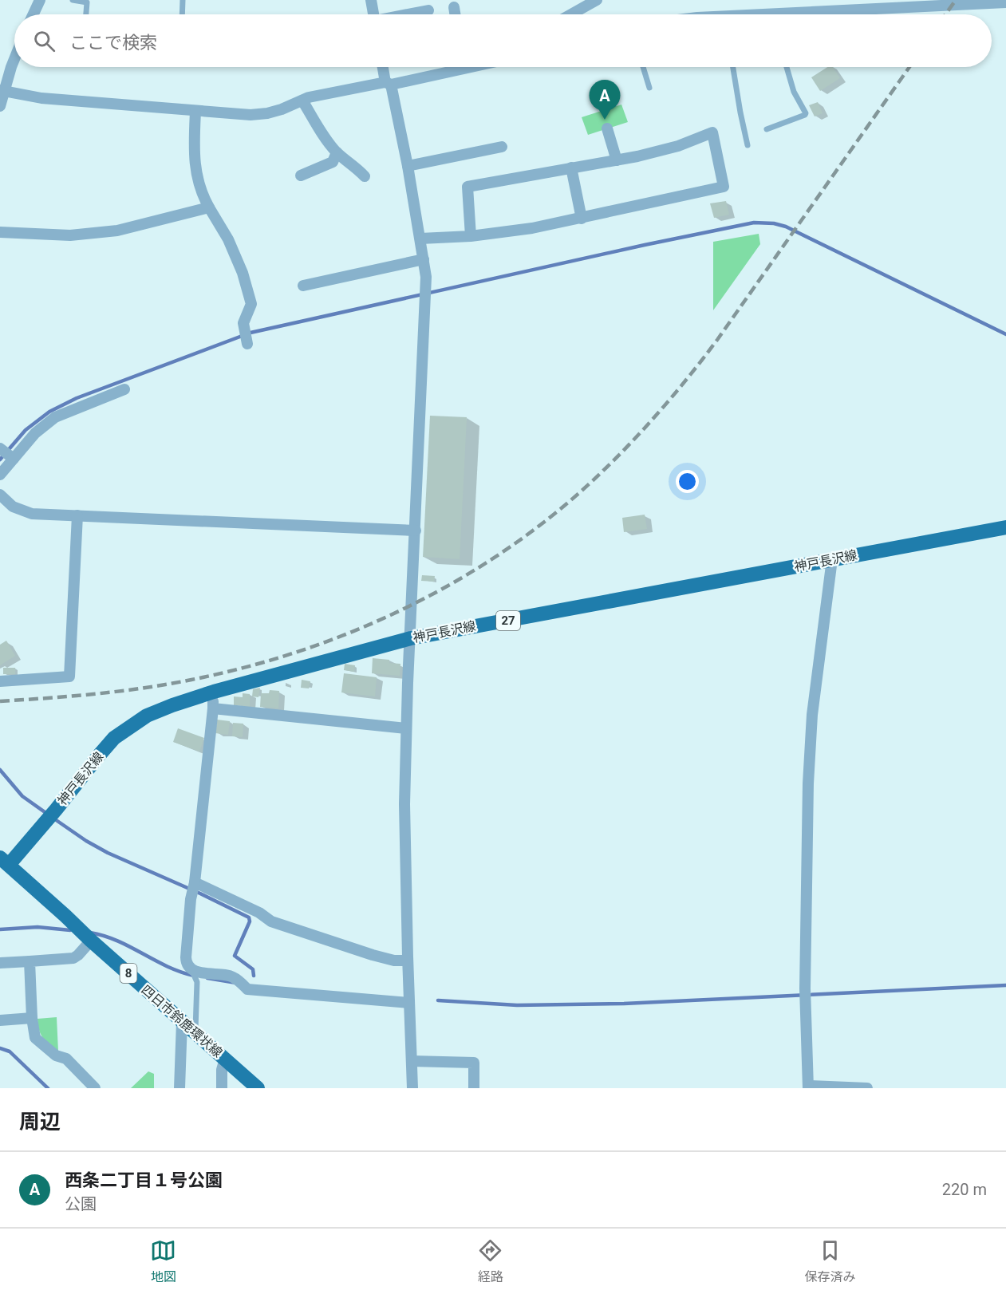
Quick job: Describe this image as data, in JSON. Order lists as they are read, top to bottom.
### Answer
{
  "streets": {
    "main road": [
      "神戸長沢線",
      "27",
      "8",
      "四日市鈴鹿環状線"
    ]
  },
  "crossings": [
    ["神戸長沢線", "四日市鈴鹿環状線"]
  ],
  "page": {
    "search": "ここで検索",
    "pins": "A",
    "heading": "周辺",
    "list": [
      {
        "mark": "A",
        "name": "西条二丁目１号公園",
        "note": "公園",
        "value": "220 m"
      }
    ],
    "nav": ["地図", "経路", "保存済み"]
  }
}
